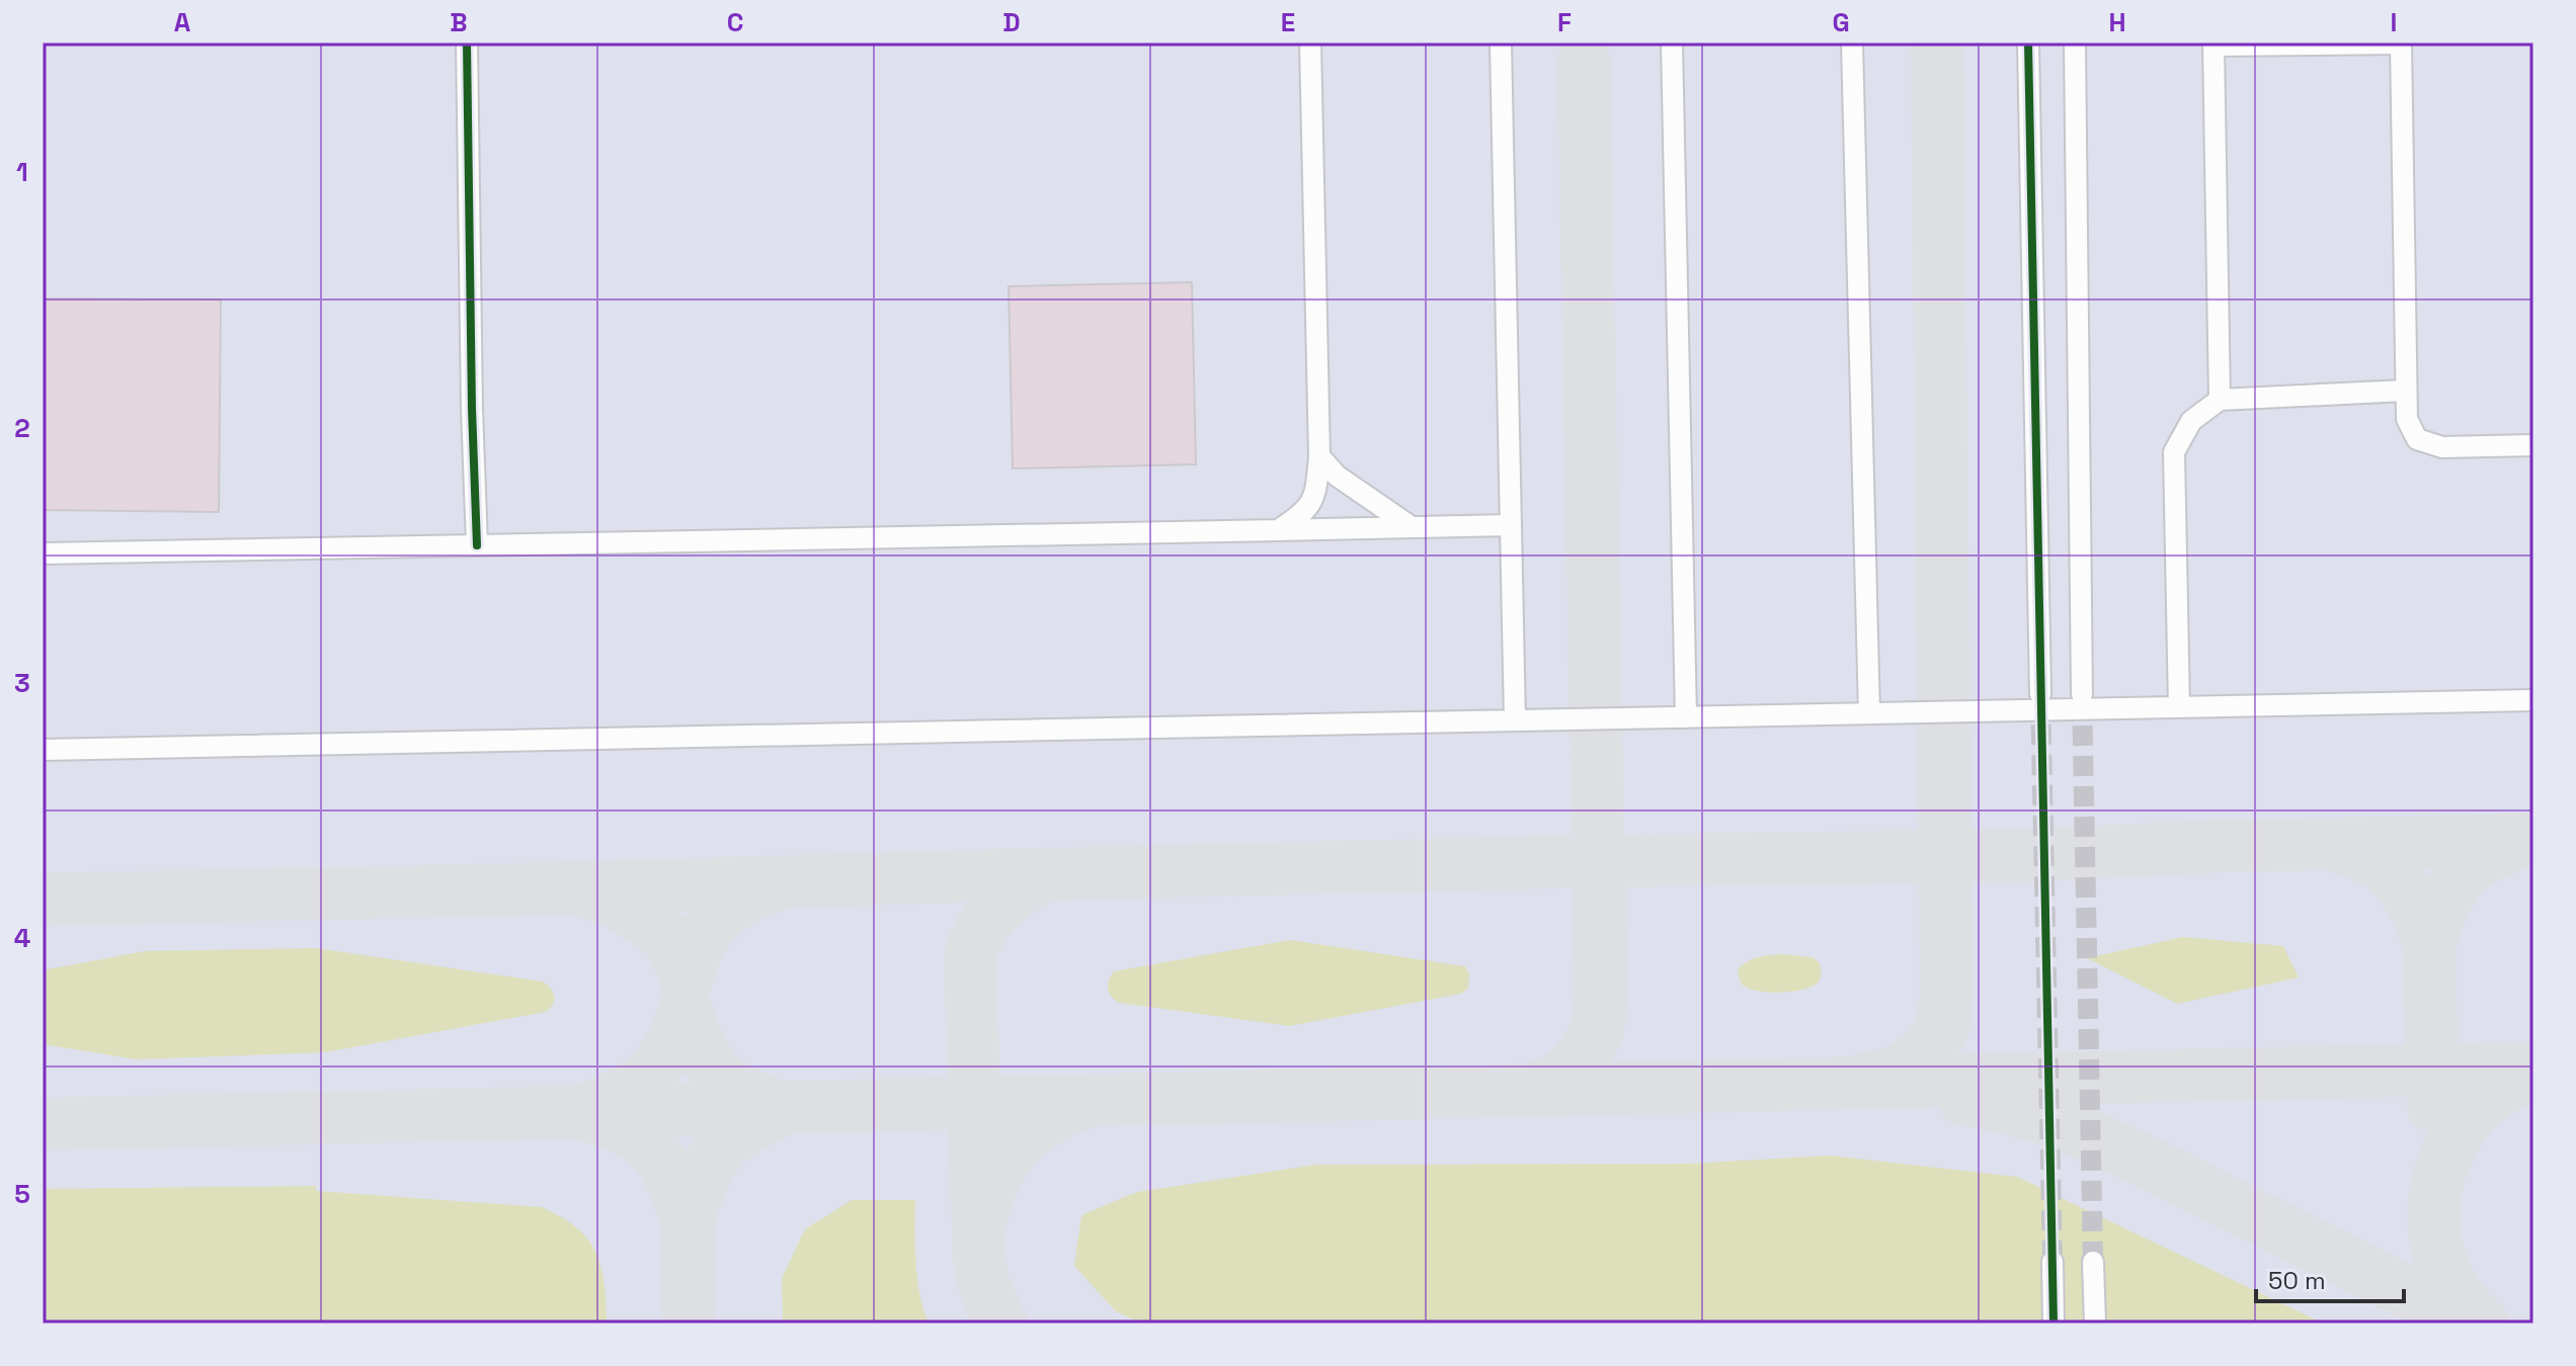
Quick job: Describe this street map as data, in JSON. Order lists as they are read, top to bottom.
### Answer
{
  "scale_bar": "50 m",
  "grid": {
    "columns": [
      "A",
      "B",
      "C",
      "D",
      "E",
      "F",
      "G",
      "H",
      "I"
    ],
    "rows": [
      "1",
      "2",
      "3",
      "4",
      "5"
    ]
  }
}
